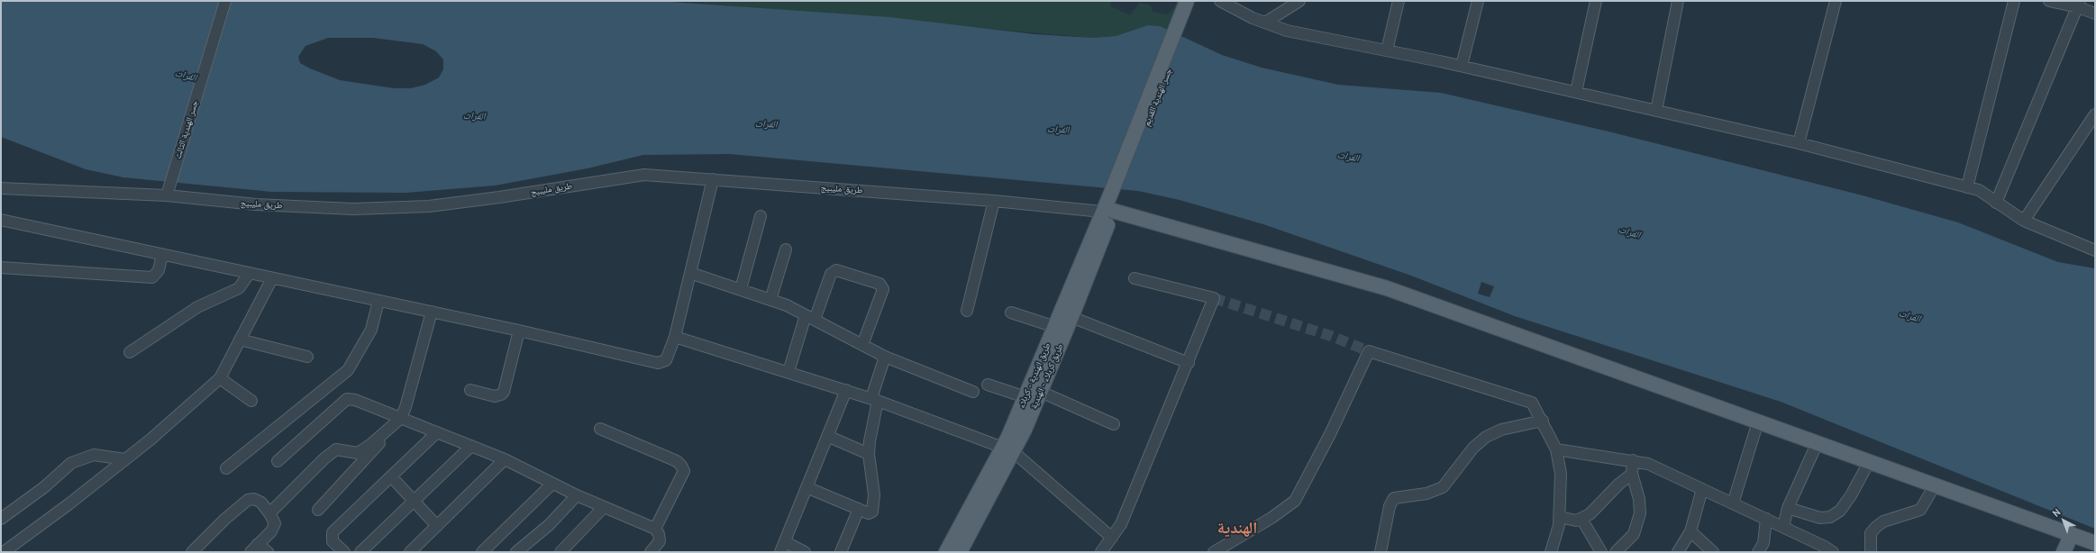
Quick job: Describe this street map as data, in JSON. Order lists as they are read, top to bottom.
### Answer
{
  "streets": {
    "main road": ["جسر الهندية القديم", "طريق الهندية - كربلاء", "طريق كربلاء - الهندية"],
    "street": ["جسر الهندية الثالث", "طريق مليبيج"]
  },
  "crossings": [
    ["جسر الهندية القديم", "طريق كربلاء - الهندية"],
    ["جسر الهندية الثالث", "طريق مليبيج"],
    ["طريق مليبيج", "طريق الهندية - كربلاء"],
    ["طريق مليبيج", "طريق كربلاء - الهندية"],
    ["طريق الهندية - كربلاء", "طريق كربلاء - الهندية"]
  ],
  "districts": ["الهندية"],
  "water": ["الفرات"],
  "north": "top left"
}
